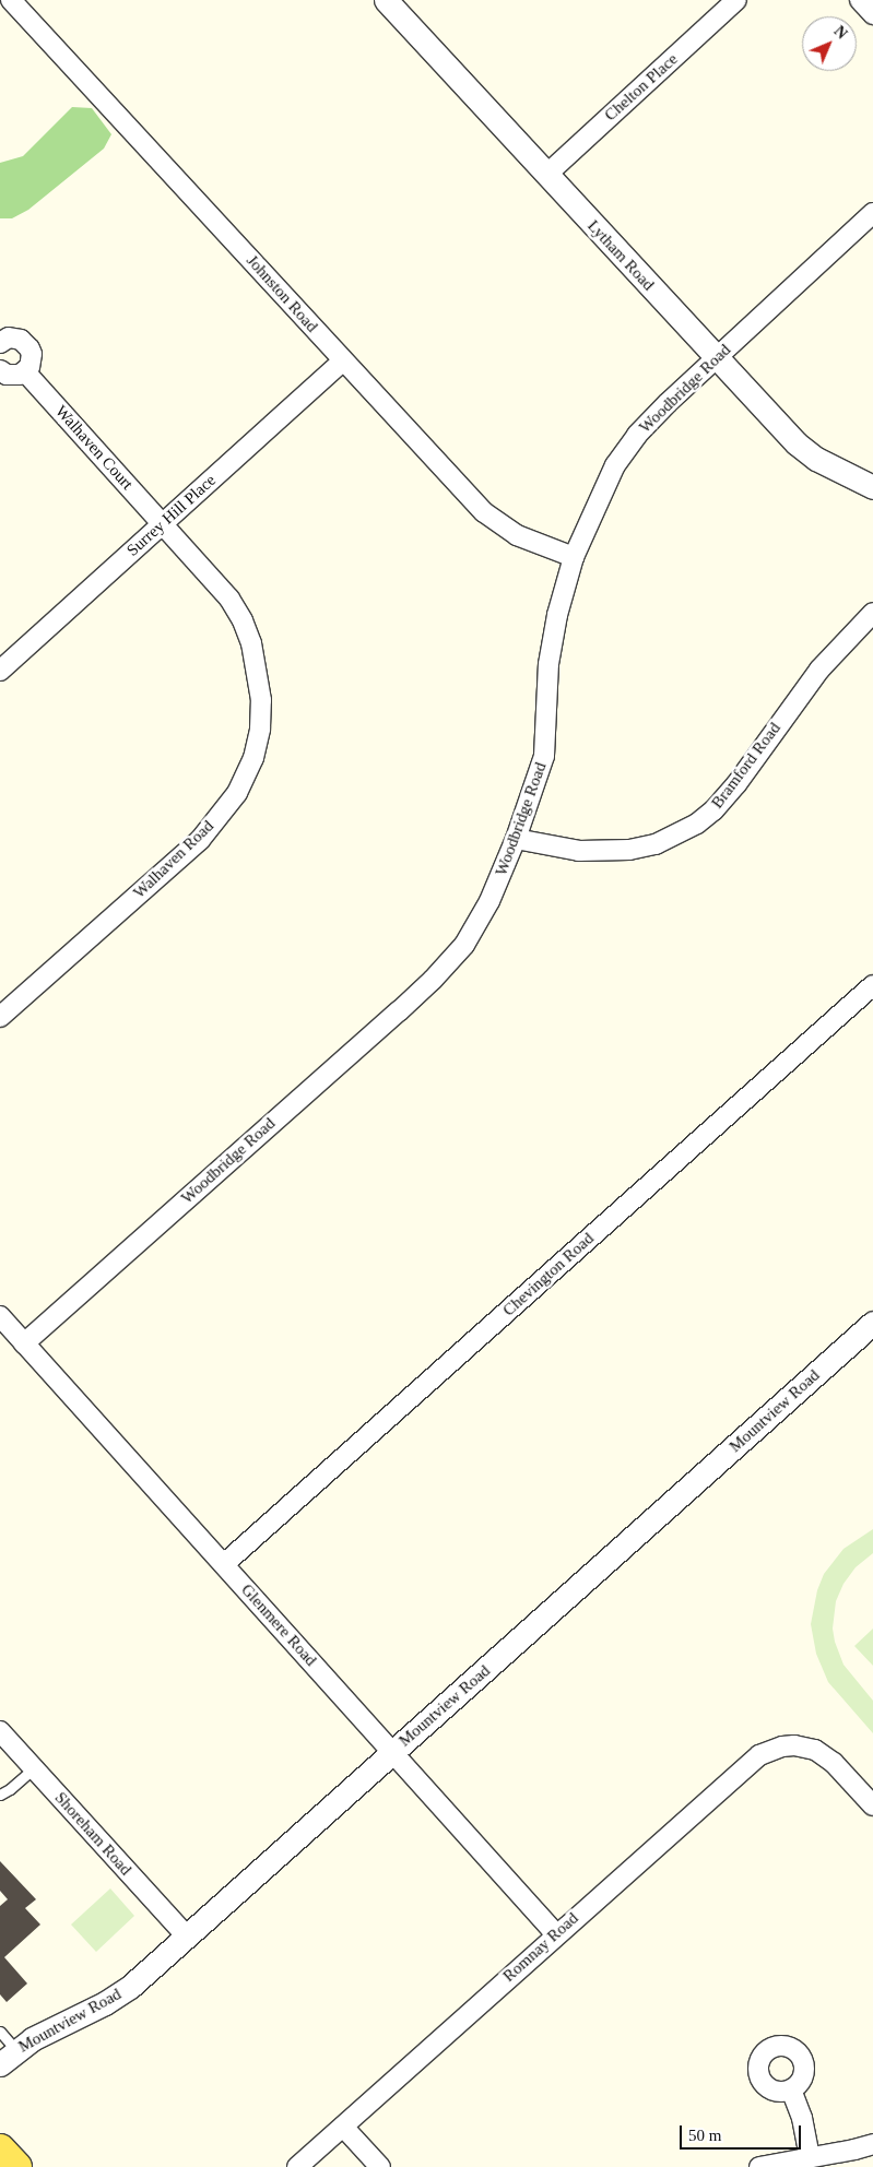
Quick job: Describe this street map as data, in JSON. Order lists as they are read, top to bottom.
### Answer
{
  "streets": {
    "street": [
      "Chelton Place",
      "Lytham Road",
      "Johnston Road",
      "Woodbridge Road",
      "Walhaven Court",
      "Surrey Hill Place",
      "Bramford Road",
      "Walhaven Road",
      "Chevington Road",
      "Mountview Road",
      "Glenmere Road",
      "Shoreham Road",
      "Romnay Road"
    ]
  },
  "crossings": [
    ["Chelton Place", "Lytham Road"],
    ["Lytham Road", "Woodbridge Road"],
    ["Johnston Road", "Woodbridge Road"],
    ["Johnston Road", "Surrey Hill Place"],
    ["Woodbridge Road", "Bramford Road"],
    ["Woodbridge Road", "Glenmere Road"],
    ["Walhaven Court", "Surrey Hill Place"],
    ["Walhaven Court", "Walhaven Road"],
    ["Surrey Hill Place", "Walhaven Road"],
    ["Chevington Road", "Glenmere Road"],
    ["Mountview Road", "Glenmere Road"],
    ["Mountview Road", "Shoreham Road"],
    ["Glenmere Road", "Romnay Road"]
  ],
  "scale_bar": "50 m",
  "north": "top right"
}
